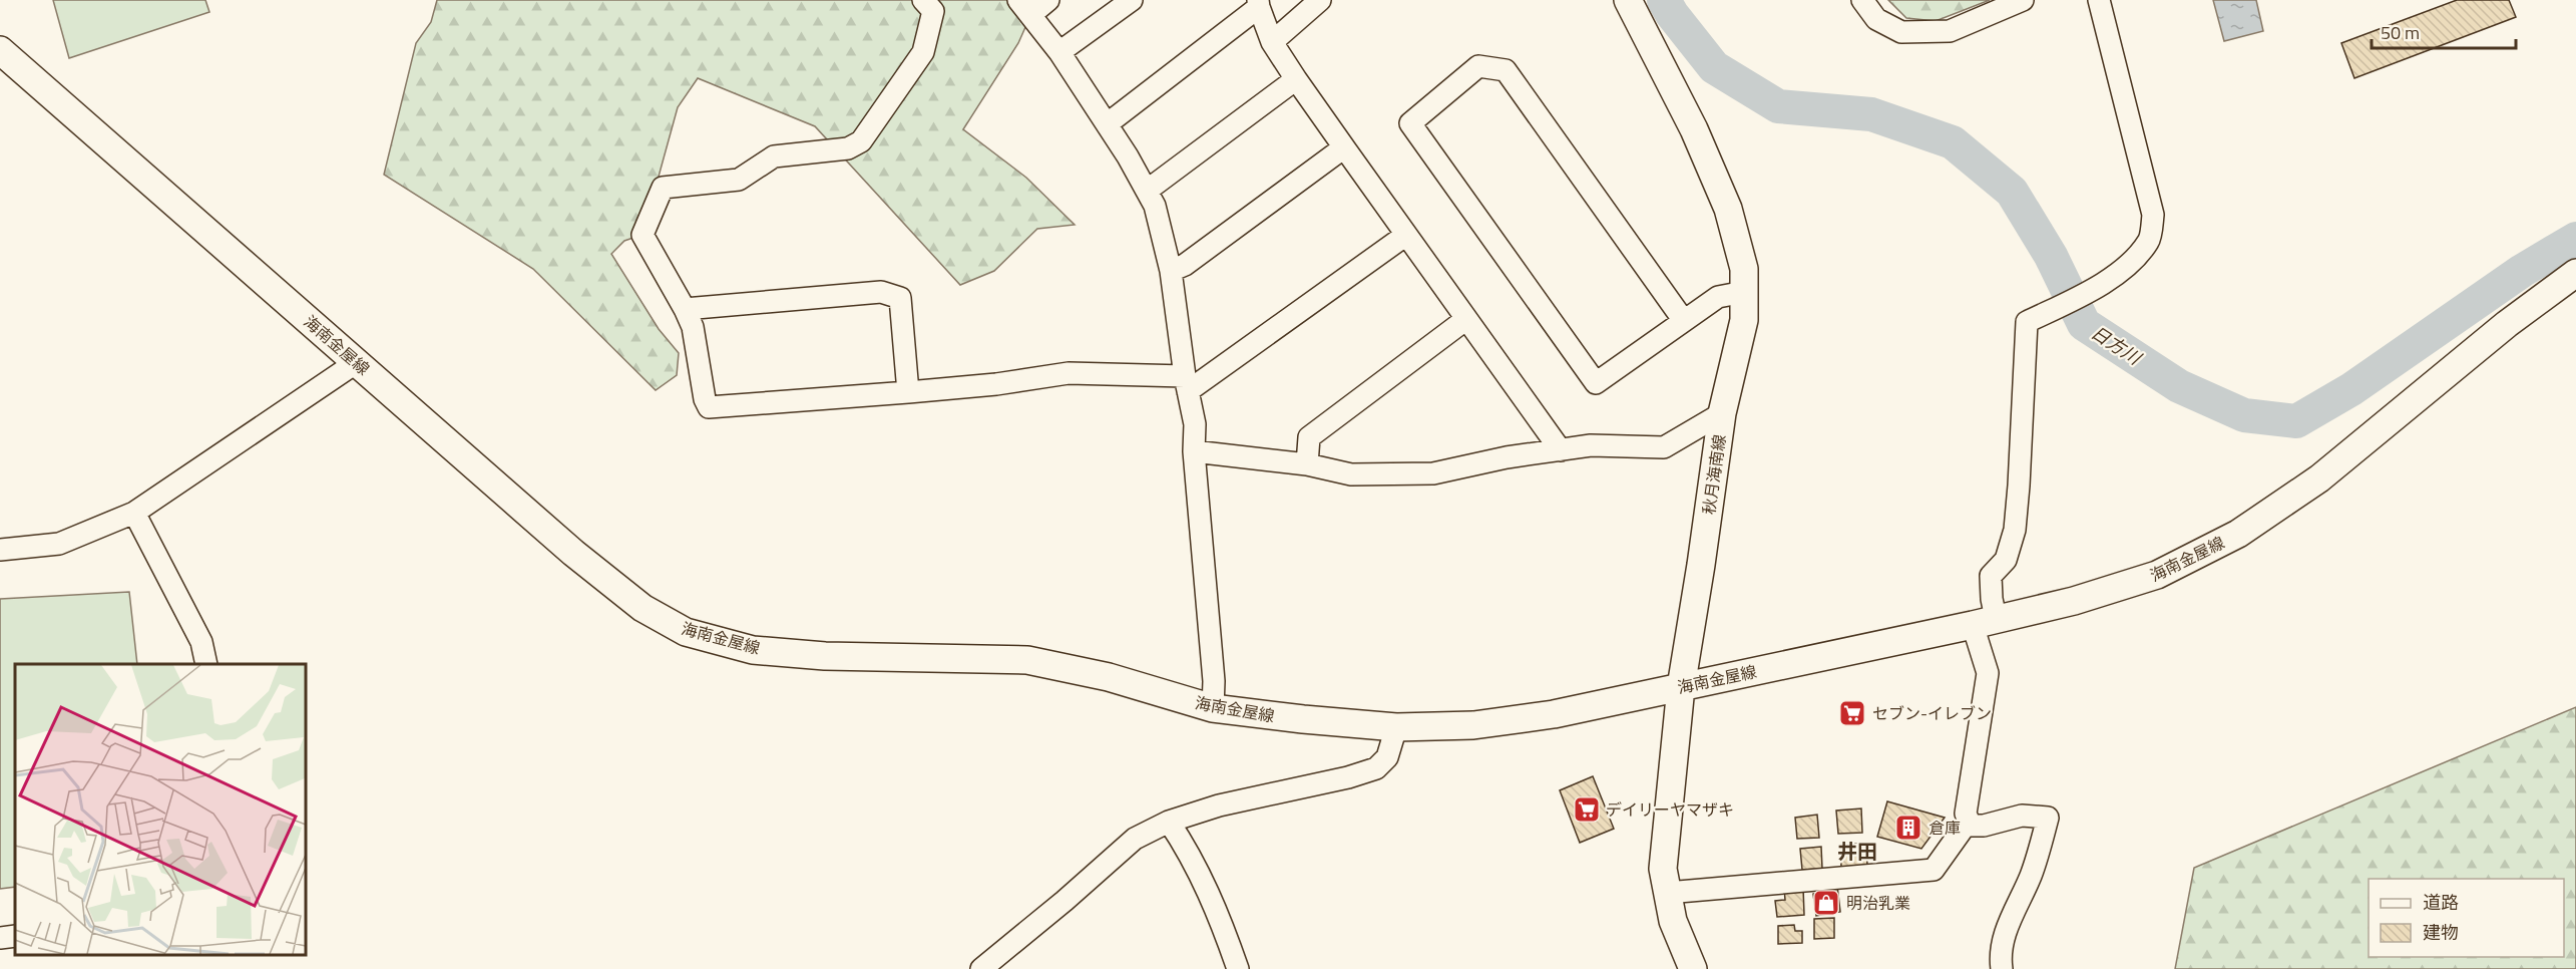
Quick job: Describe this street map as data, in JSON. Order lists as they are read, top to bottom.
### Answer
{
  "streets": {
    "main road": ["海南金屋線", "秋月海南線"]
  },
  "crossings": [
    ["海南金屋線", "秋月海南線"]
  ],
  "districts": ["井田"],
  "water": ["日方川"],
  "places": {
    "supermarket": ["セブン-イレブン", "デイリーヤマザキ"],
    "building": ["倉庫"],
    "shop": ["明治乳業"]
  },
  "legend": ["道路", "建物"],
  "scale_bar": "50 m"
}
